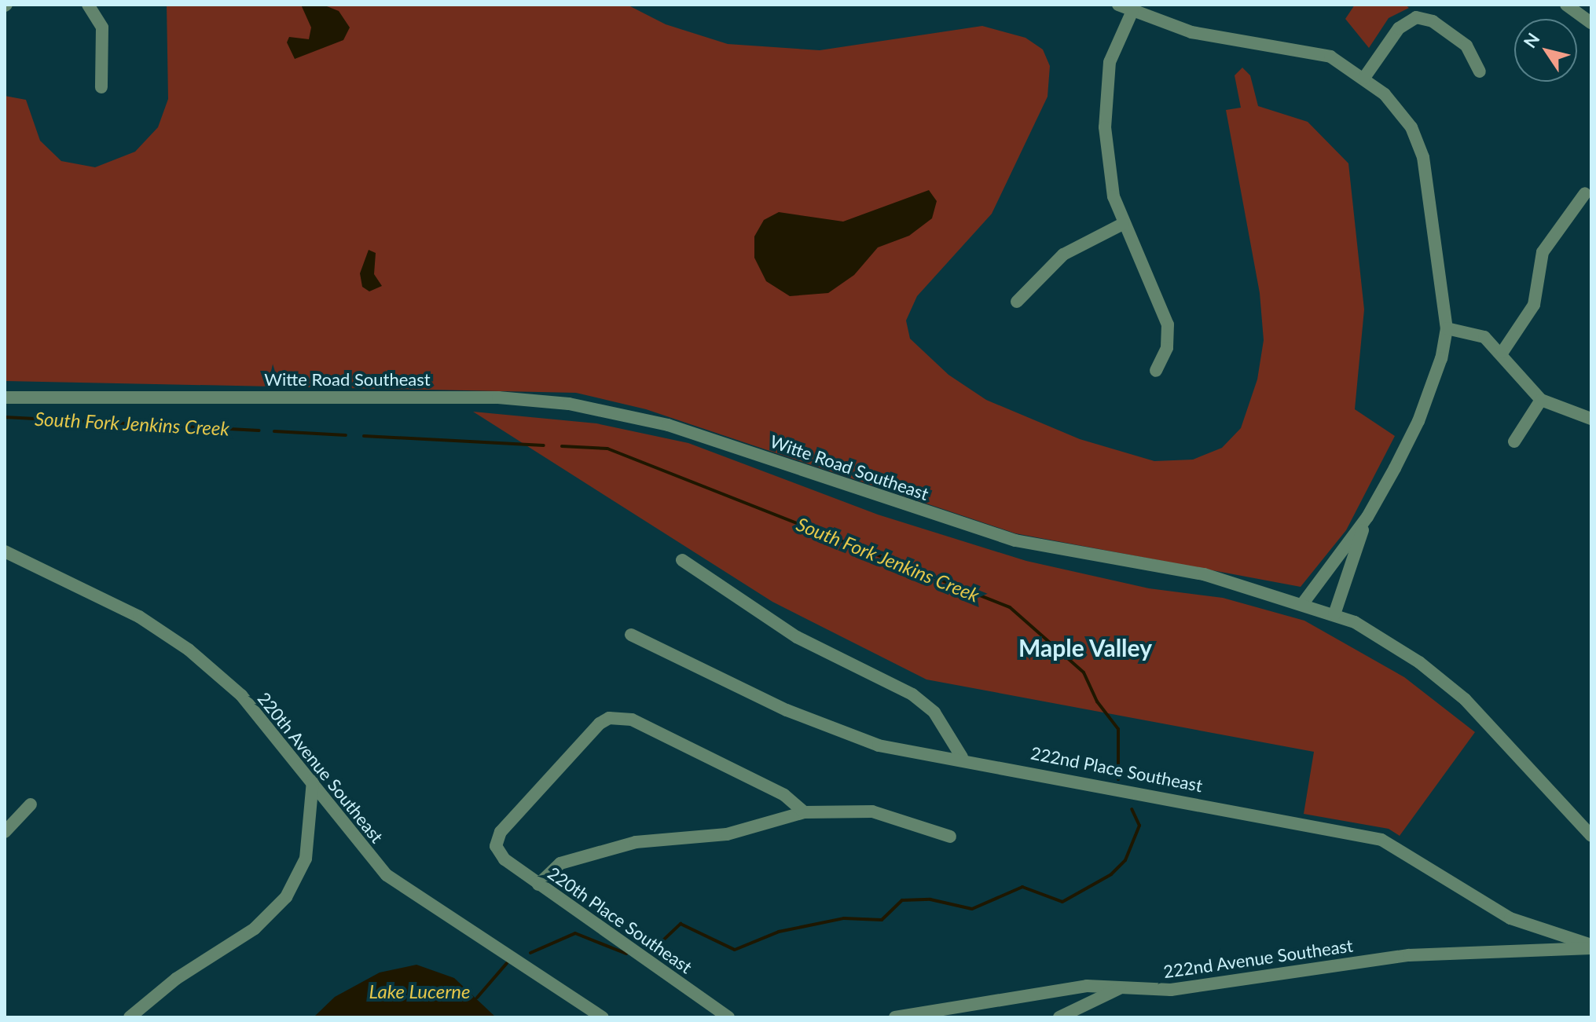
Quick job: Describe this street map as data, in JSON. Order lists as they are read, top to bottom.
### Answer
{
  "streets": {
    "street": [
      "Witte Road Southeast",
      "220th Avenue Southeast",
      "222nd Place Southeast",
      "220th Place Southeast",
      "222nd Avenue Southeast"
    ]
  },
  "crossings": [
    ["222nd Place Southeast", "222nd Avenue Southeast"]
  ],
  "districts": ["Maple Valley"],
  "water": ["South Fork Jenkins Creek", "Lake Lucerne"],
  "north": "top left"
}
